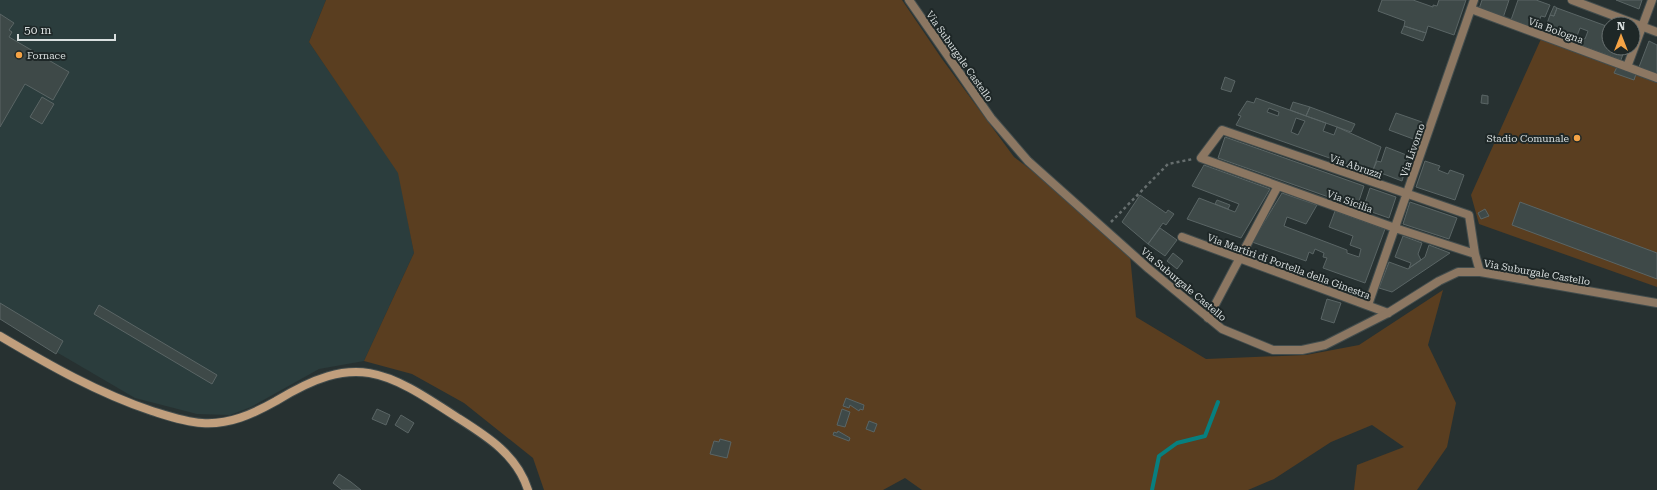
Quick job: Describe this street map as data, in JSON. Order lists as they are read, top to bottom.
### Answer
{
  "streets": {
    "street": [
      "Via Bologna",
      "Via Suburgale Castello",
      "Via Livorno",
      "Via Abruzzi",
      "Via Sicilia",
      "Via Martiri di Portella della Ginestra"
    ]
  },
  "crossings": [
    ["Via Bologna", "Via Livorno"],
    ["Via Suburgale Castello", "Via Martiri di Portella della Ginestra"],
    ["Via Livorno", "Via Abruzzi"],
    ["Via Livorno", "Via Sicilia"],
    ["Via Livorno", "Via Martiri di Portella della Ginestra"],
    ["Via Abruzzi", "Via Sicilia"]
  ],
  "places": ["Fornace", "Stadio Comunale"],
  "scale_bar": "50 m",
  "north": "top"
}
